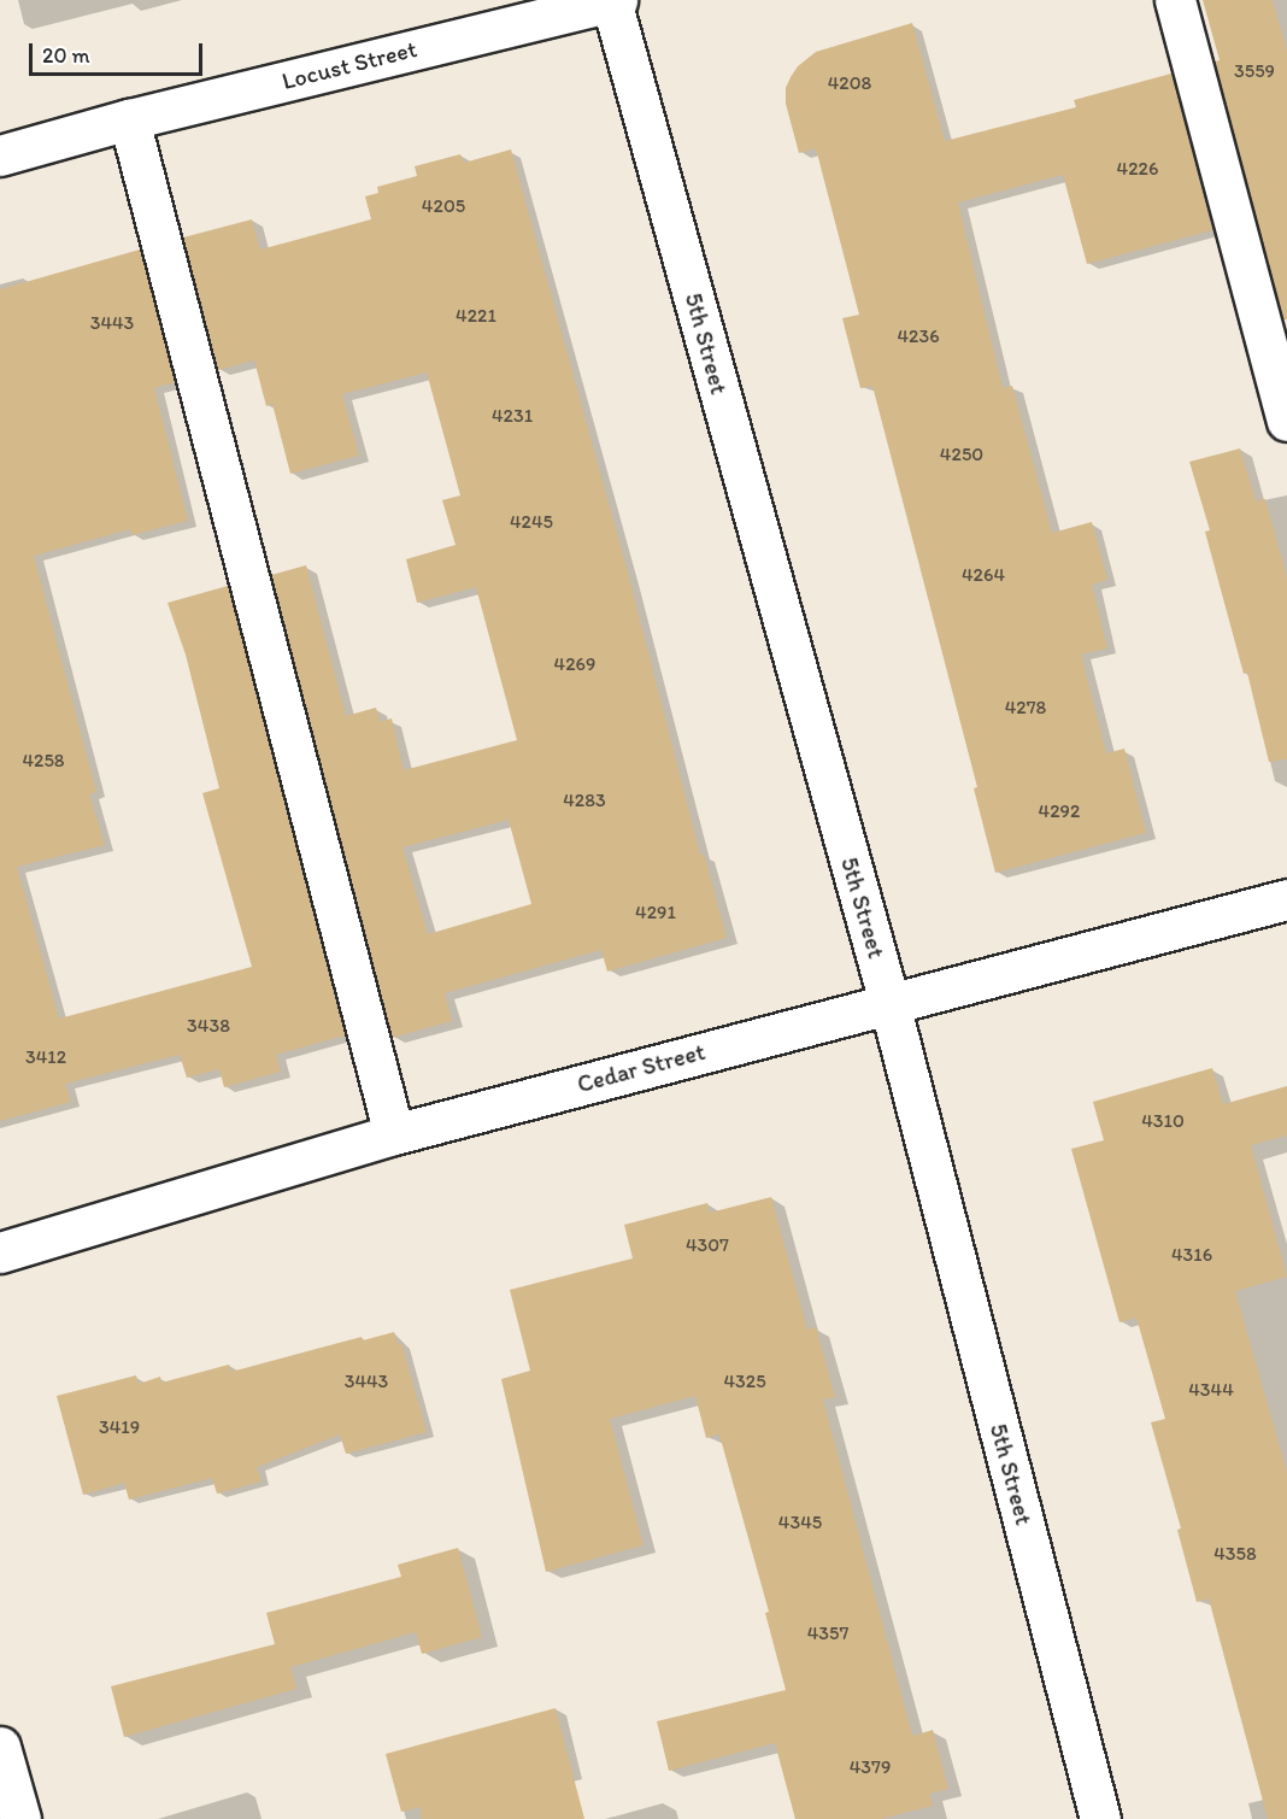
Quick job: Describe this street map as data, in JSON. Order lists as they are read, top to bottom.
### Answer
{
  "streets": {
    "street": ["Locust Street", "5th Street", "Cedar Street"]
  },
  "crossings": [
    ["Locust Street", "5th Street"],
    ["5th Street", "Cedar Street"]
  ],
  "house_numbers": [
    "3559",
    "4208",
    "4226",
    "4205",
    "4221",
    "3443",
    "4236",
    "4231",
    "4250",
    "4245",
    "4264",
    "4269",
    "4278",
    "4258",
    "4283",
    "4292",
    "4291",
    "3438",
    "3412",
    "4310",
    "4307",
    "4316",
    "3443",
    "4325",
    "4344",
    "3419",
    "4345",
    "4358",
    "4357",
    "4379"
  ],
  "scale_bar": "20 m"
}
